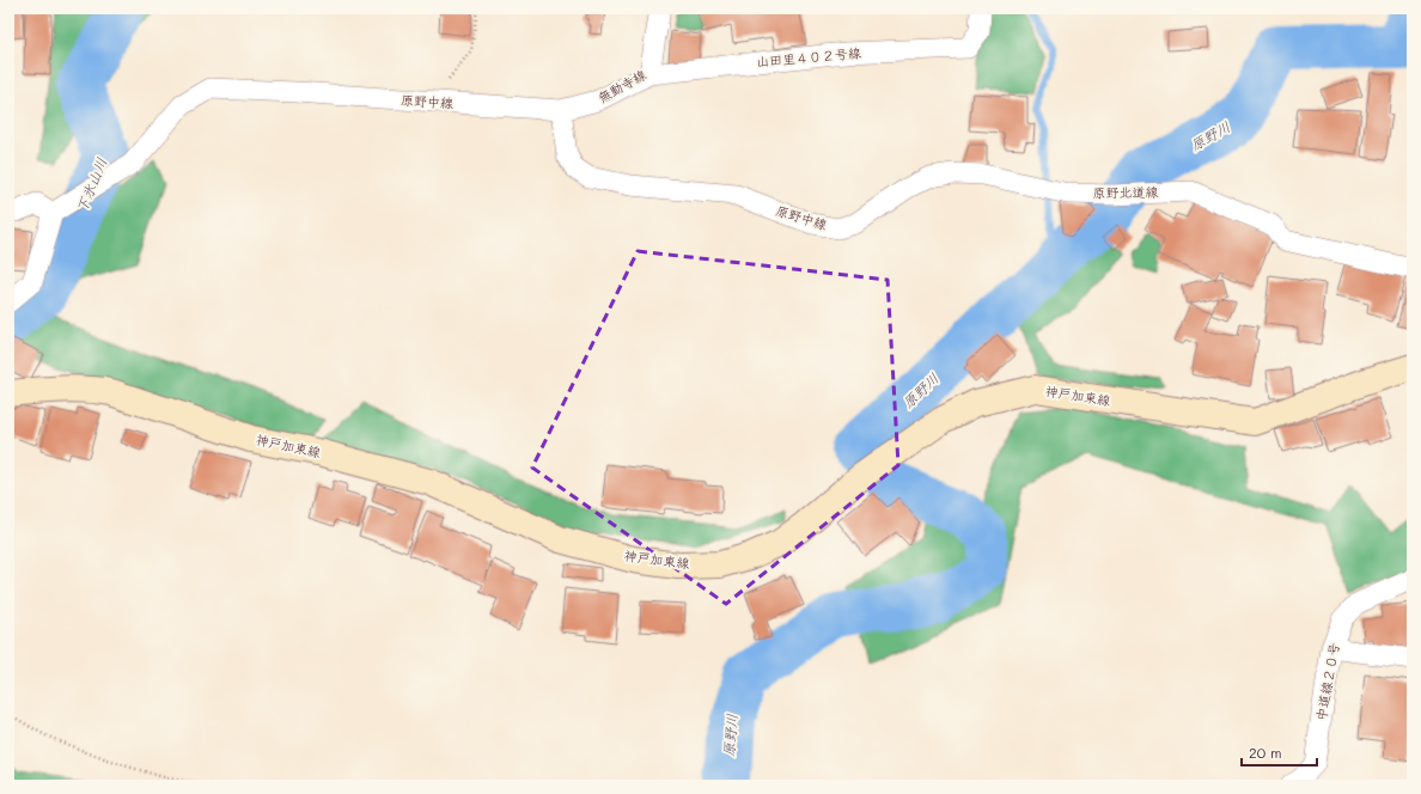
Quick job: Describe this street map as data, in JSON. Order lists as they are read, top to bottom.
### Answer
{
  "streets": {
    "street": [
      "山田里４０２号線",
      "無動寺線",
      "原野中線",
      "原野北道線",
      "神戸加東線",
      "中道線２０号"
    ]
  },
  "crossings": [
    ["山田里４０２号線", "無動寺線"],
    ["無動寺線", "原野中線"],
    ["原野中線", "原野北道線"]
  ],
  "water": ["原野川", "下氷山川"],
  "scale_bar": "20 m"
}
